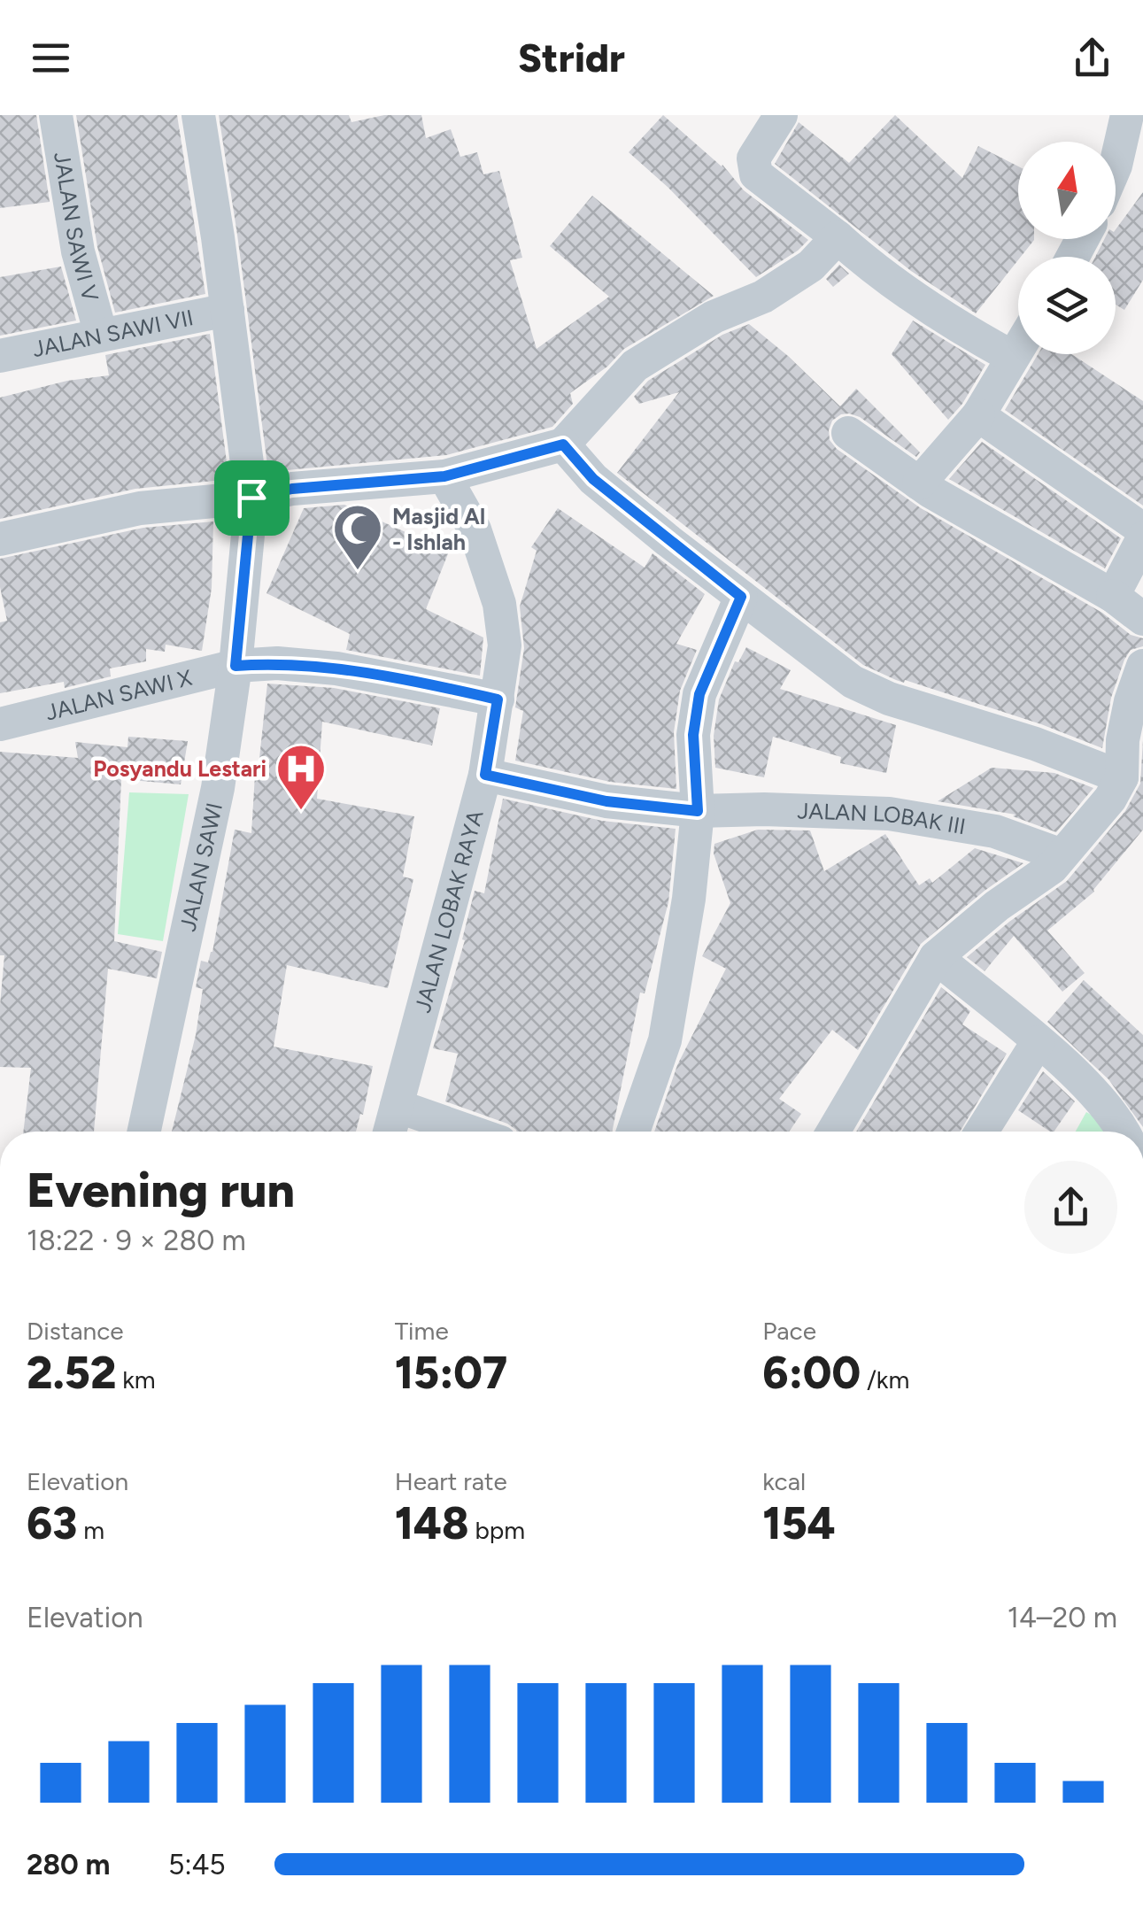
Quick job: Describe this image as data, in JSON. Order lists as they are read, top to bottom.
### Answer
{
  "streets": {
    "street": [
      "JALAN SAWI V",
      "JALAN SAWI VII",
      "JALAN SAWI X",
      "JALAN LOBAK III",
      "JALAN SAWI",
      "JALAN LOBAK RAYA"
    ]
  },
  "crossings": [
    ["JALAN SAWI V", "JALAN SAWI VII"],
    ["JALAN SAWI VII", "JALAN SAWI"],
    ["JALAN SAWI X", "JALAN SAWI"],
    ["JALAN SAWI X", "JALAN LOBAK RAYA"],
    ["JALAN LOBAK III", "JALAN LOBAK RAYA"]
  ],
  "places": {
    "mosque": ["Masjid Al - Ishlah"],
    "hospital": ["Posyandu Lestari"]
  },
  "north": "top",
  "page": {
    "header": "Stridr",
    "heading": ["Evening run", "18:22 · 9 × 280 m"],
    "stats": [
      ["Distance", "2.52 km"],
      ["Time", "15:07"],
      ["Pace", "6:00 /km"],
      ["Elevation", "63 m"],
      ["Heart rate", "148 bpm"],
      ["kcal", "154"]
    ],
    "chart": ["Elevation", "14–20 m"],
    "list": [
      {
        "name": "280 m",
        "note": "5:45"
      }
    ]
  }
}
